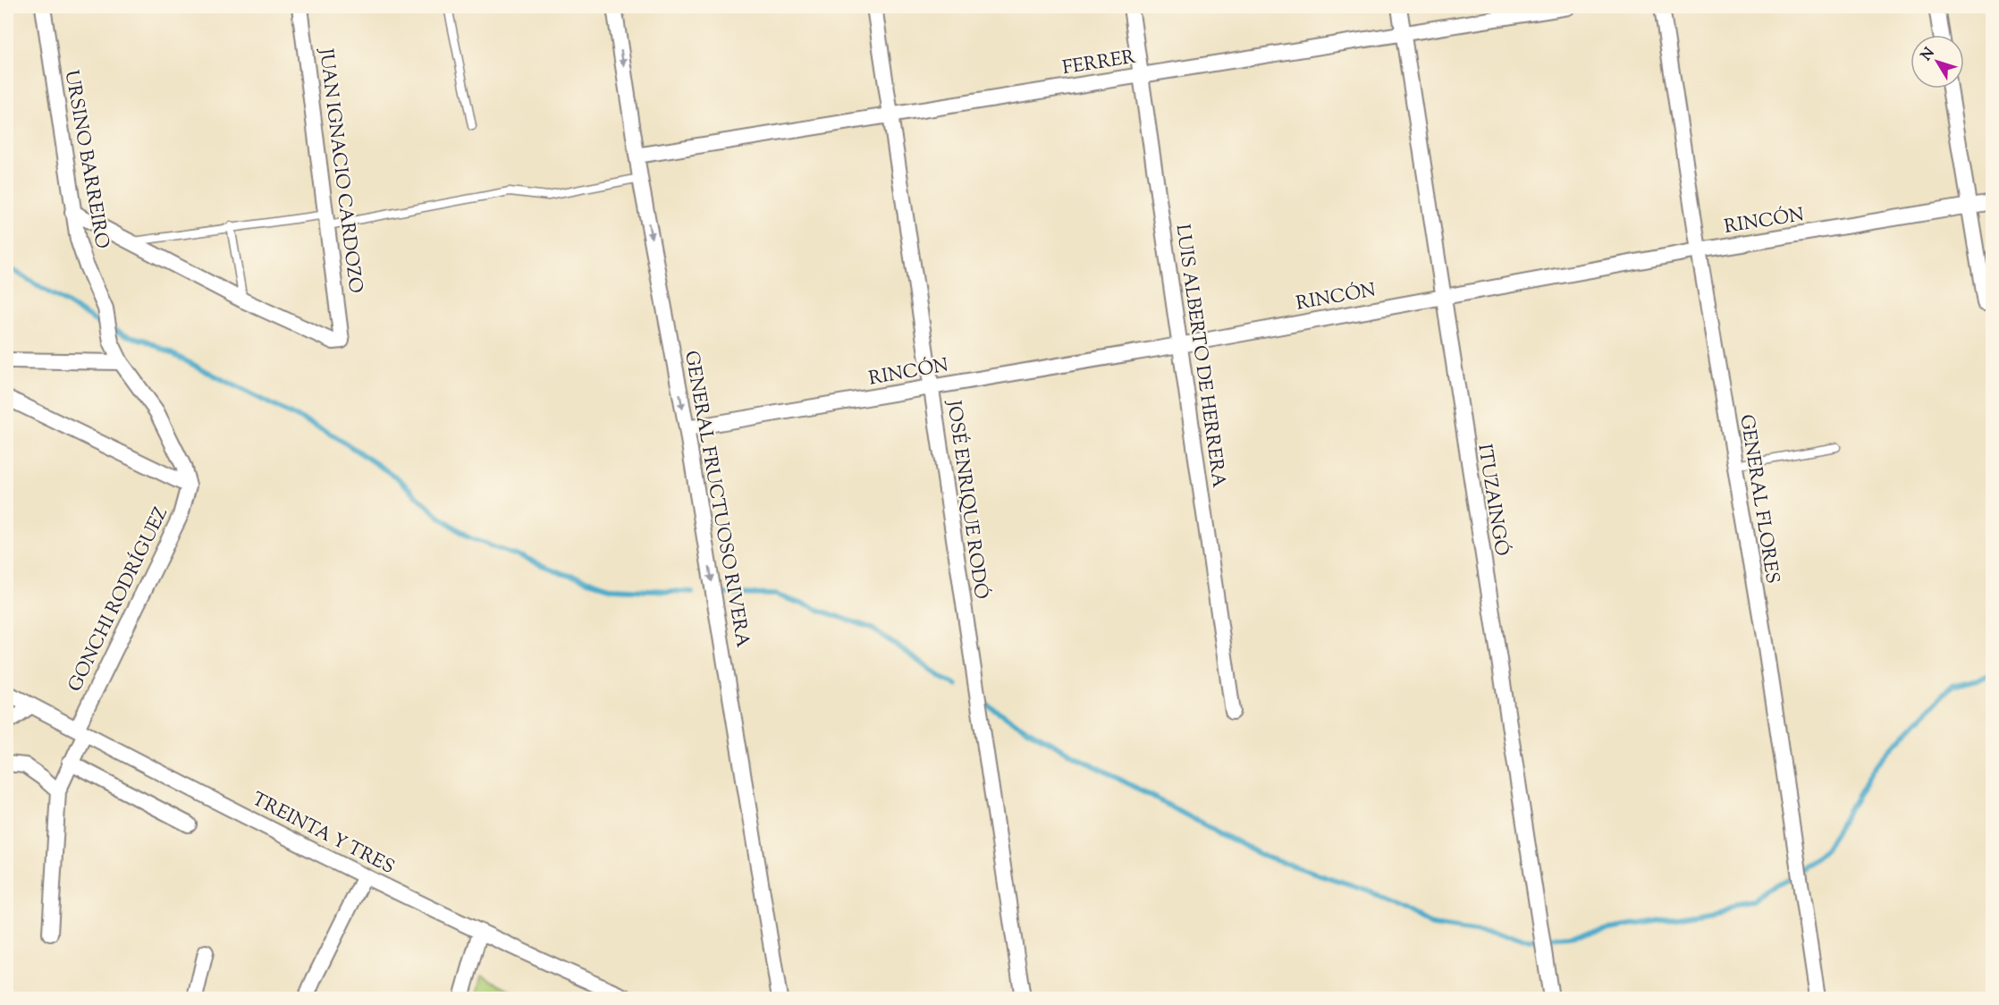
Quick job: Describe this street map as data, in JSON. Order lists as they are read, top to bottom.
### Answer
{
  "streets": {
    "street": [
      "FERRER",
      "URSINO BARREIRO",
      "JUAN IGNACIO CARDOZO",
      "RINCÓN",
      "LUIS ALBERTO DE HERRERA",
      "GENERAL FRUCTUOSO RIVERA",
      "GENERAL FLORES",
      "JOSÉ ENRIQUE RODÓ",
      "ITUZAINGÓ",
      "GONCHI RODRÍGUEZ",
      "TREINTA Y TRES"
    ]
  },
  "crossings": [
    ["FERRER", "LUIS ALBERTO DE HERRERA"],
    ["FERRER", "GENERAL FRUCTUOSO RIVERA"],
    ["FERRER", "JOSÉ ENRIQUE RODÓ"],
    ["FERRER", "ITUZAINGÓ"],
    ["URSINO BARREIRO", "GONCHI RODRÍGUEZ"],
    ["RINCÓN", "LUIS ALBERTO DE HERRERA"],
    ["RINCÓN", "GENERAL FRUCTUOSO RIVERA"],
    ["RINCÓN", "GENERAL FLORES"],
    ["RINCÓN", "JOSÉ ENRIQUE RODÓ"],
    ["RINCÓN", "ITUZAINGÓ"],
    ["GONCHI RODRÍGUEZ", "TREINTA Y TRES"]
  ],
  "one_way": ["GENERAL FRUCTUOSO RIVERA"],
  "north": "top left"
}
